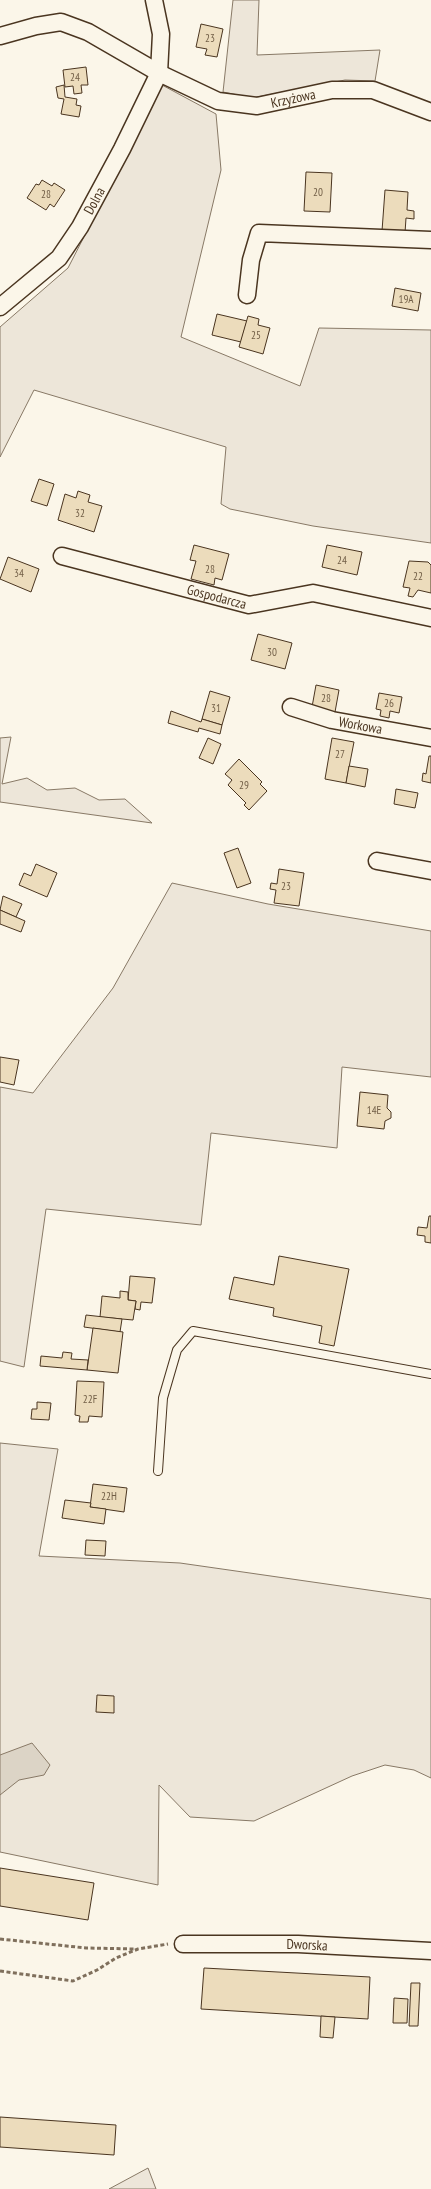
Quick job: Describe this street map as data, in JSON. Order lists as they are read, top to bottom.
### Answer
{
  "streets": {
    "street": [
      "Krzyżowa",
      "Dolna",
      "Gospodarcza",
      "Workowa",
      "Dworska"
    ]
  },
  "crossings": [
    ["Krzyżowa", "Dolna"]
  ],
  "house_numbers": [
    "23",
    "24",
    "20",
    "28",
    "19A",
    "25",
    "32",
    "24",
    "28",
    "34",
    "22",
    "30",
    "28",
    "26",
    "31",
    "27",
    "29",
    "23",
    "14E",
    "22F",
    "22H"
  ]
}
